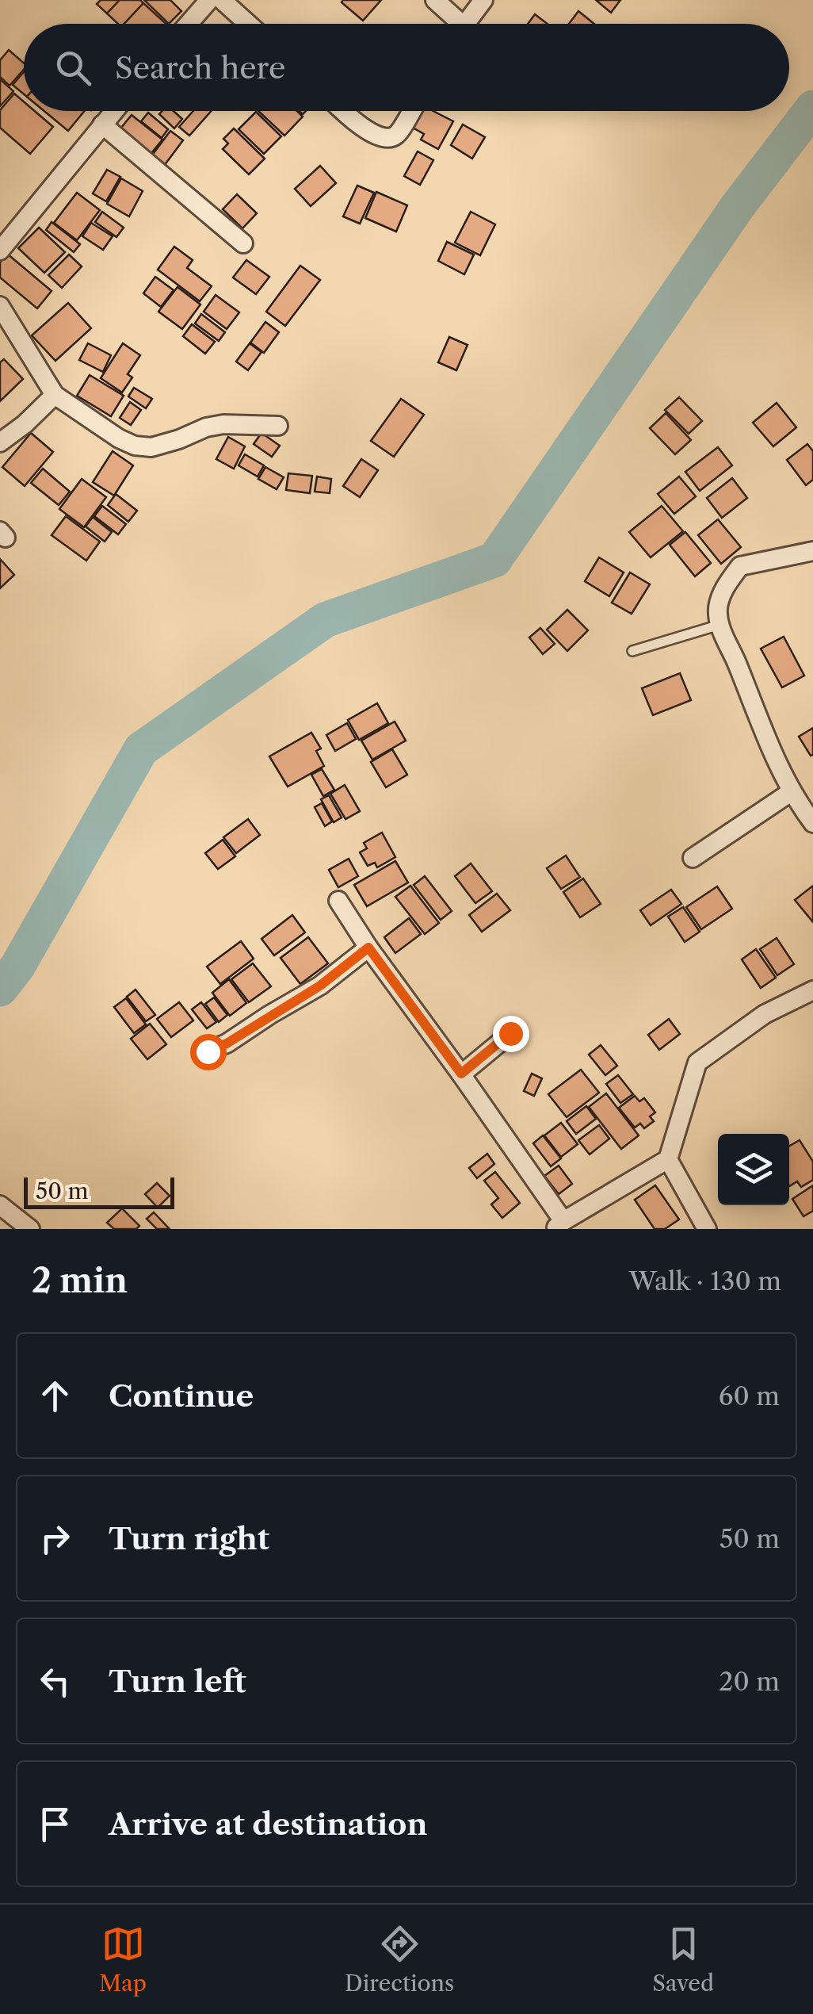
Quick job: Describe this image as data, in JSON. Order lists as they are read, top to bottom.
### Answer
{
  "scale_bar": "50 m",
  "page": {
    "search": "Search here",
    "scale": "50 m",
    "heading": ["2 min", "Walk · 130 m"],
    "list": [
      ["Continue", "60 m"],
      ["Turn right", "50 m"],
      ["Turn left", "20 m"],
      "Arrive at destination"
    ],
    "nav": ["Map", "Directions", "Saved"]
  }
}
